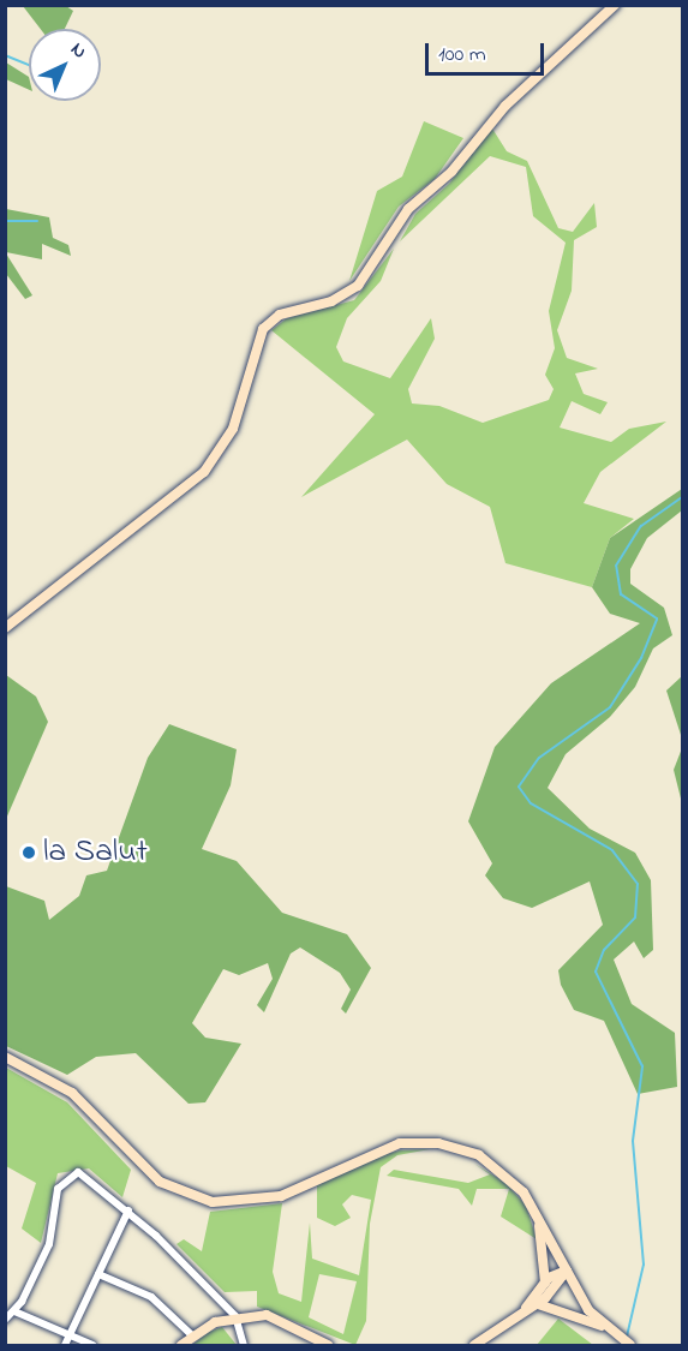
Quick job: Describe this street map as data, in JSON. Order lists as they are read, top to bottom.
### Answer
{
  "places": ["la Salut"],
  "scale_bar": "100 m",
  "north": "top right"
}
